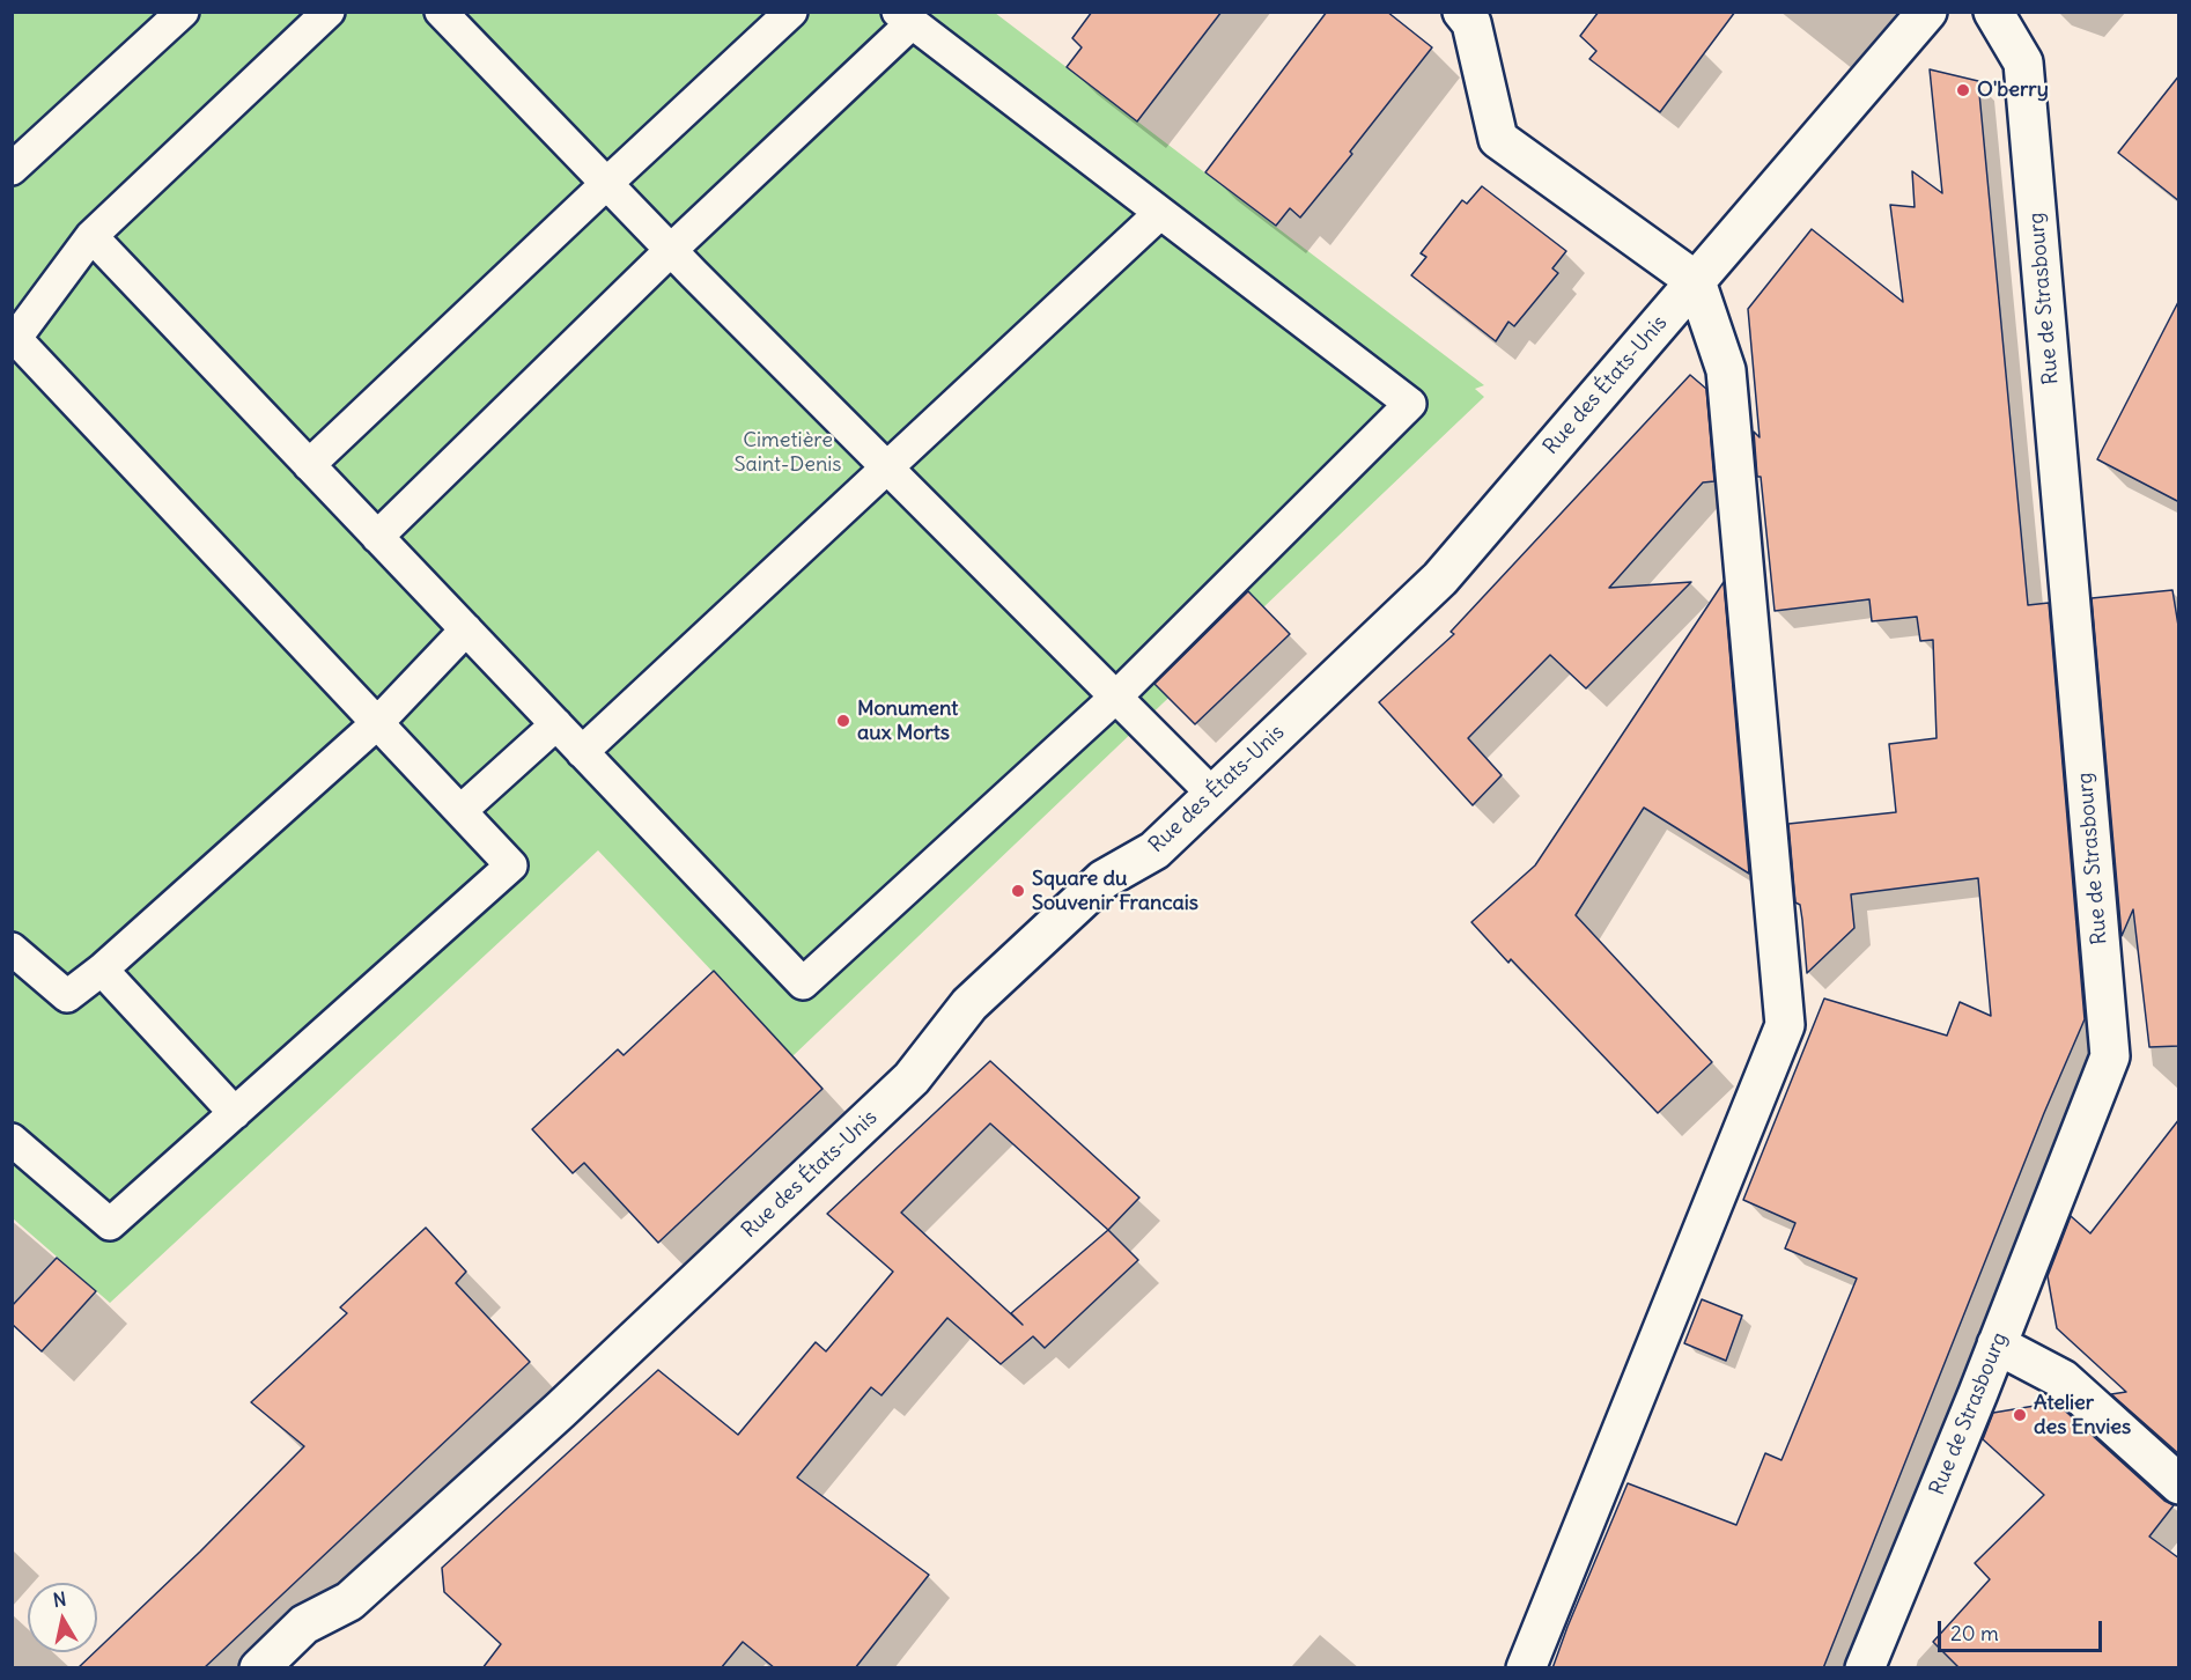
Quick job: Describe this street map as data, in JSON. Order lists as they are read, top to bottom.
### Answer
{
  "streets": {
    "street": ["Rue de Strasbourg", "Rue des États-Unis"]
  },
  "parks": ["Cimetière Saint-Denis"],
  "places": [
    "O'berry",
    "Monument aux Morts",
    "Square du Souvenir Francais",
    "Atelier des Envies"
  ],
  "scale_bar": "20 m",
  "north": "top"
}
